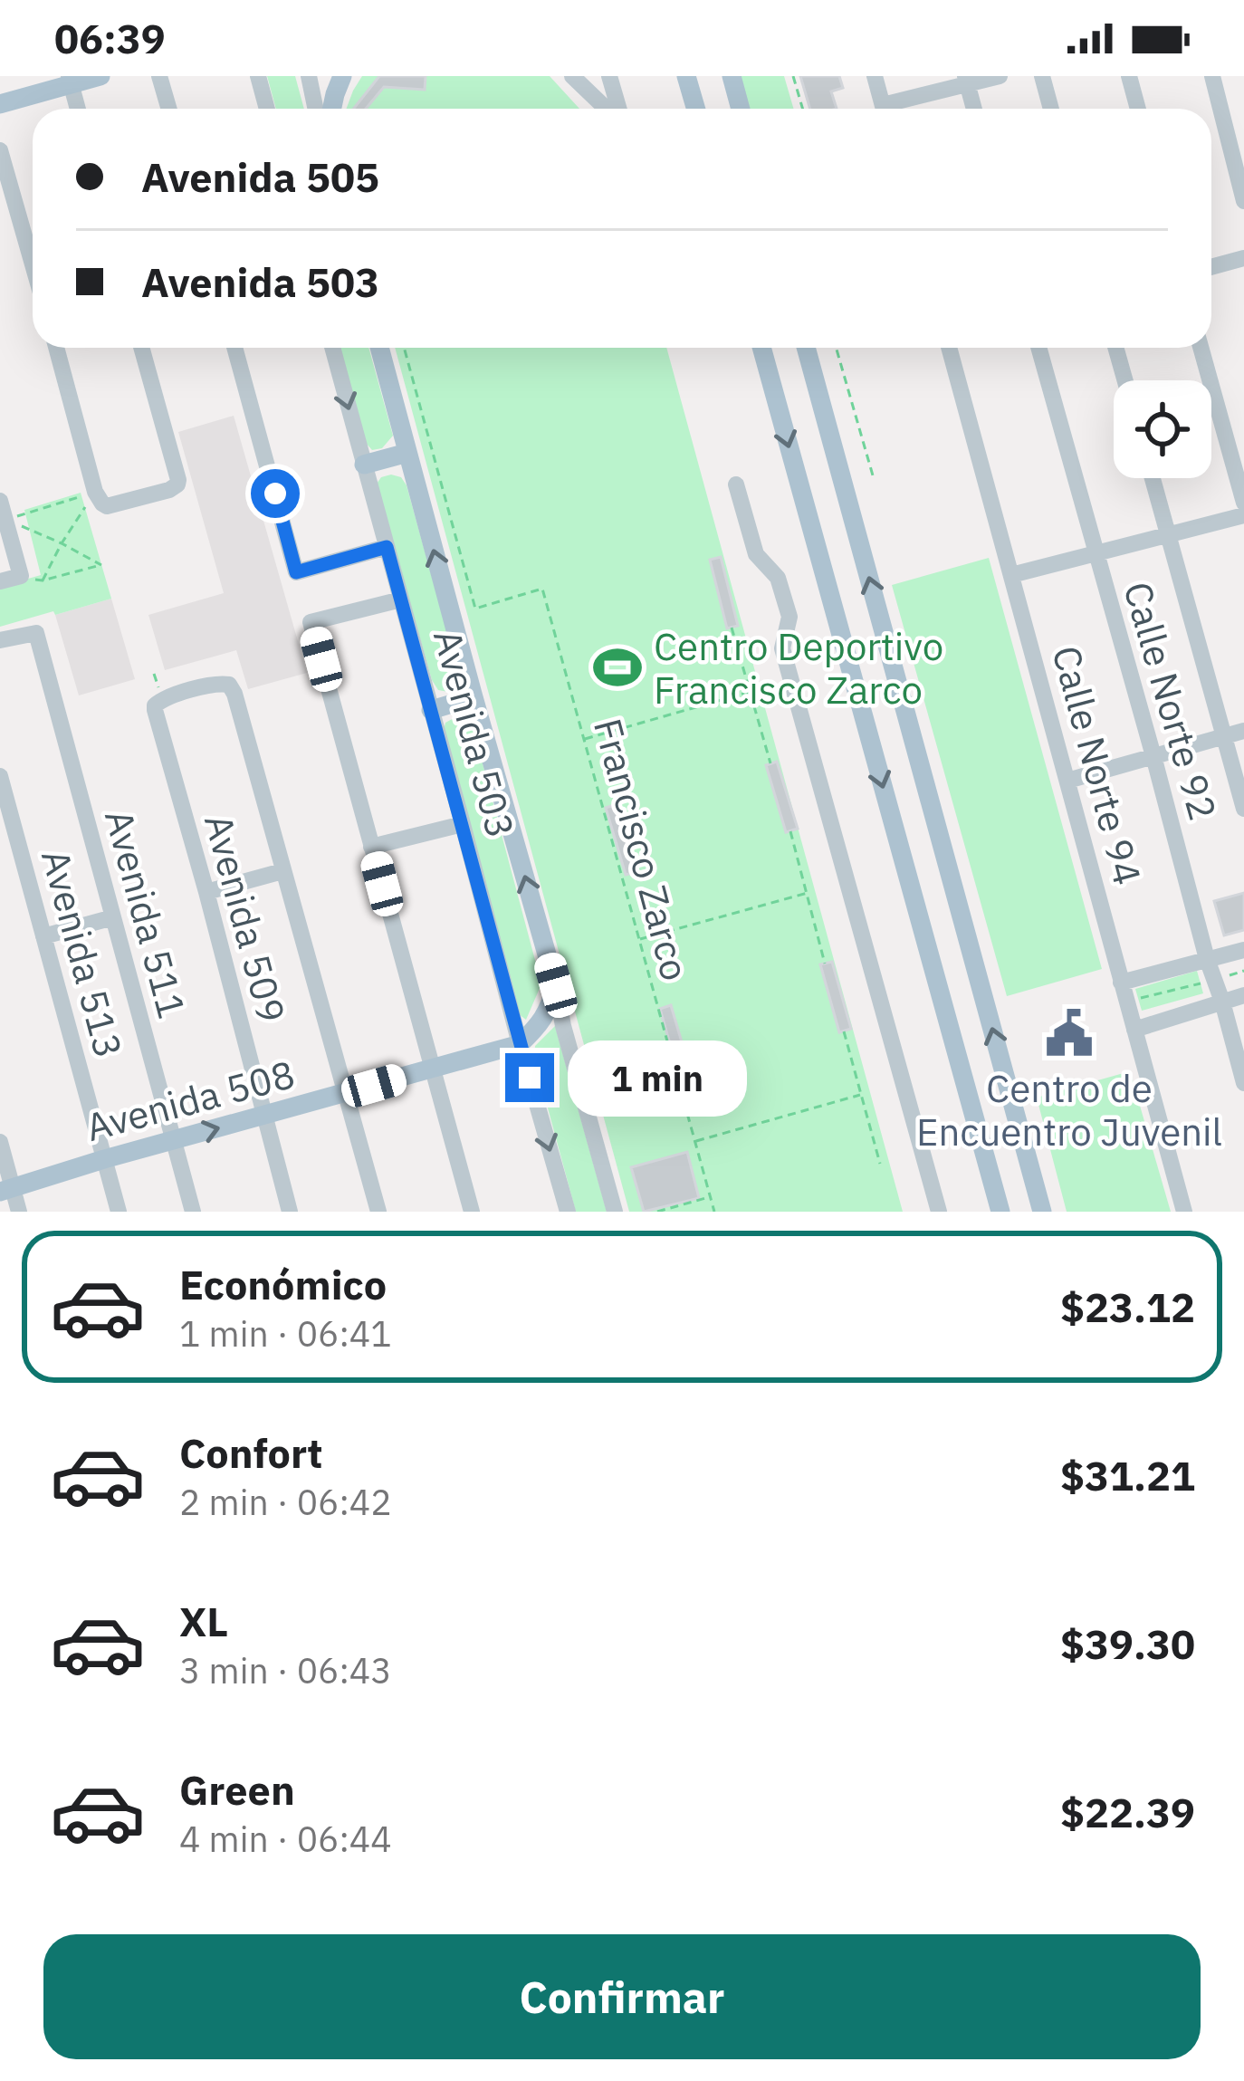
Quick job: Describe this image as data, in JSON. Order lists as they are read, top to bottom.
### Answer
{
  "streets": {
    "main road": ["Avenida 503", "Avenida 508"],
    "street": [
      "Calle Norte 92",
      "Calle Norte 94",
      "Avenida 511",
      "Avenida 509",
      "Avenida 513"
    ],
    "path": ["Francisco Zarco"]
  },
  "crossings": [
    ["Avenida 503", "Avenida 508"],
    ["Avenida 511", "Avenida 508"],
    ["Avenida 509", "Avenida 508"],
    ["Avenida 513", "Avenida 508"]
  ],
  "places": {
    "sports": ["Centro Deportivo Francisco Zarco"],
    "public building": ["Centro de Encuentro Juvenil"]
  },
  "page": {
    "status": "06:39",
    "banner": ["Avenida 505", "Avenida 503"],
    "bubble": "1 min",
    "list": [
      {
        "name": "Económico",
        "note": "1 min · 06:41",
        "value": "$23.12"
      },
      {
        "name": "Confort",
        "note": "2 min · 06:42",
        "value": "$31.21"
      },
      {
        "name": "XL",
        "note": "3 min · 06:43",
        "value": "$39.30"
      },
      {
        "name": "Green",
        "note": "4 min · 06:44",
        "value": "$22.39"
      }
    ],
    "buttons": "Confirmar"
  }
}
